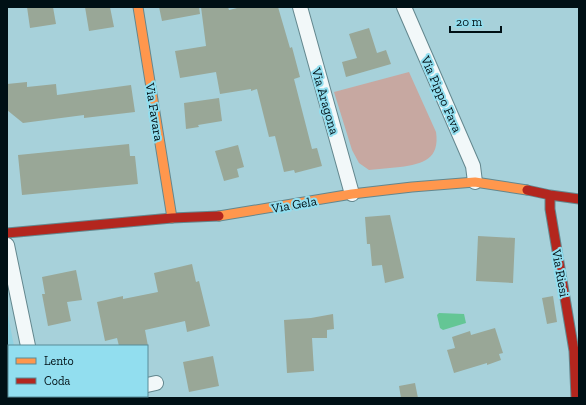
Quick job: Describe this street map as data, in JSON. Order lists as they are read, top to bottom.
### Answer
{
  "streets": {
    "street": [
      "Via Pippo Fava",
      "Via Aragona",
      "Via Favara",
      "Via Gela",
      "Via Riesi"
    ]
  },
  "crossings": [
    ["Via Pippo Fava", "Via Gela"],
    ["Via Aragona", "Via Gela"],
    ["Via Favara", "Via Gela"],
    ["Via Gela", "Via Riesi"]
  ],
  "legend": ["Lento", "Coda"],
  "scale_bar": "20 m"
}
